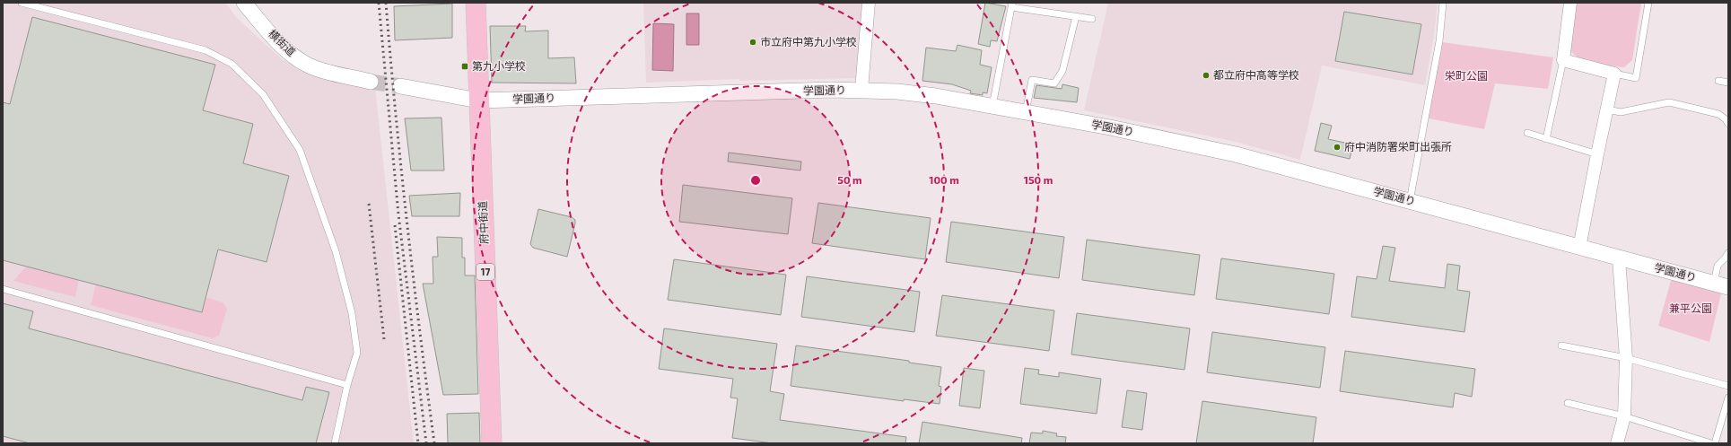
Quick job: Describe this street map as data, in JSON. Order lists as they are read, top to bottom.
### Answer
{
  "streets": {
    "main road": ["府中街道", "17"],
    "street": ["横街道", "学園通り"]
  },
  "crossings": [
    ["学園通り", "府中街道"]
  ],
  "parks": ["栄町公園", "兼平公園"],
  "places": {
    "other": ["市立府中第九小学校", "都立府中高等学校", "府中消防署栄町出張所"],
    "transit": ["第九小学校"]
  },
  "rings": ["50 m", "100 m", "150 m"]
}
